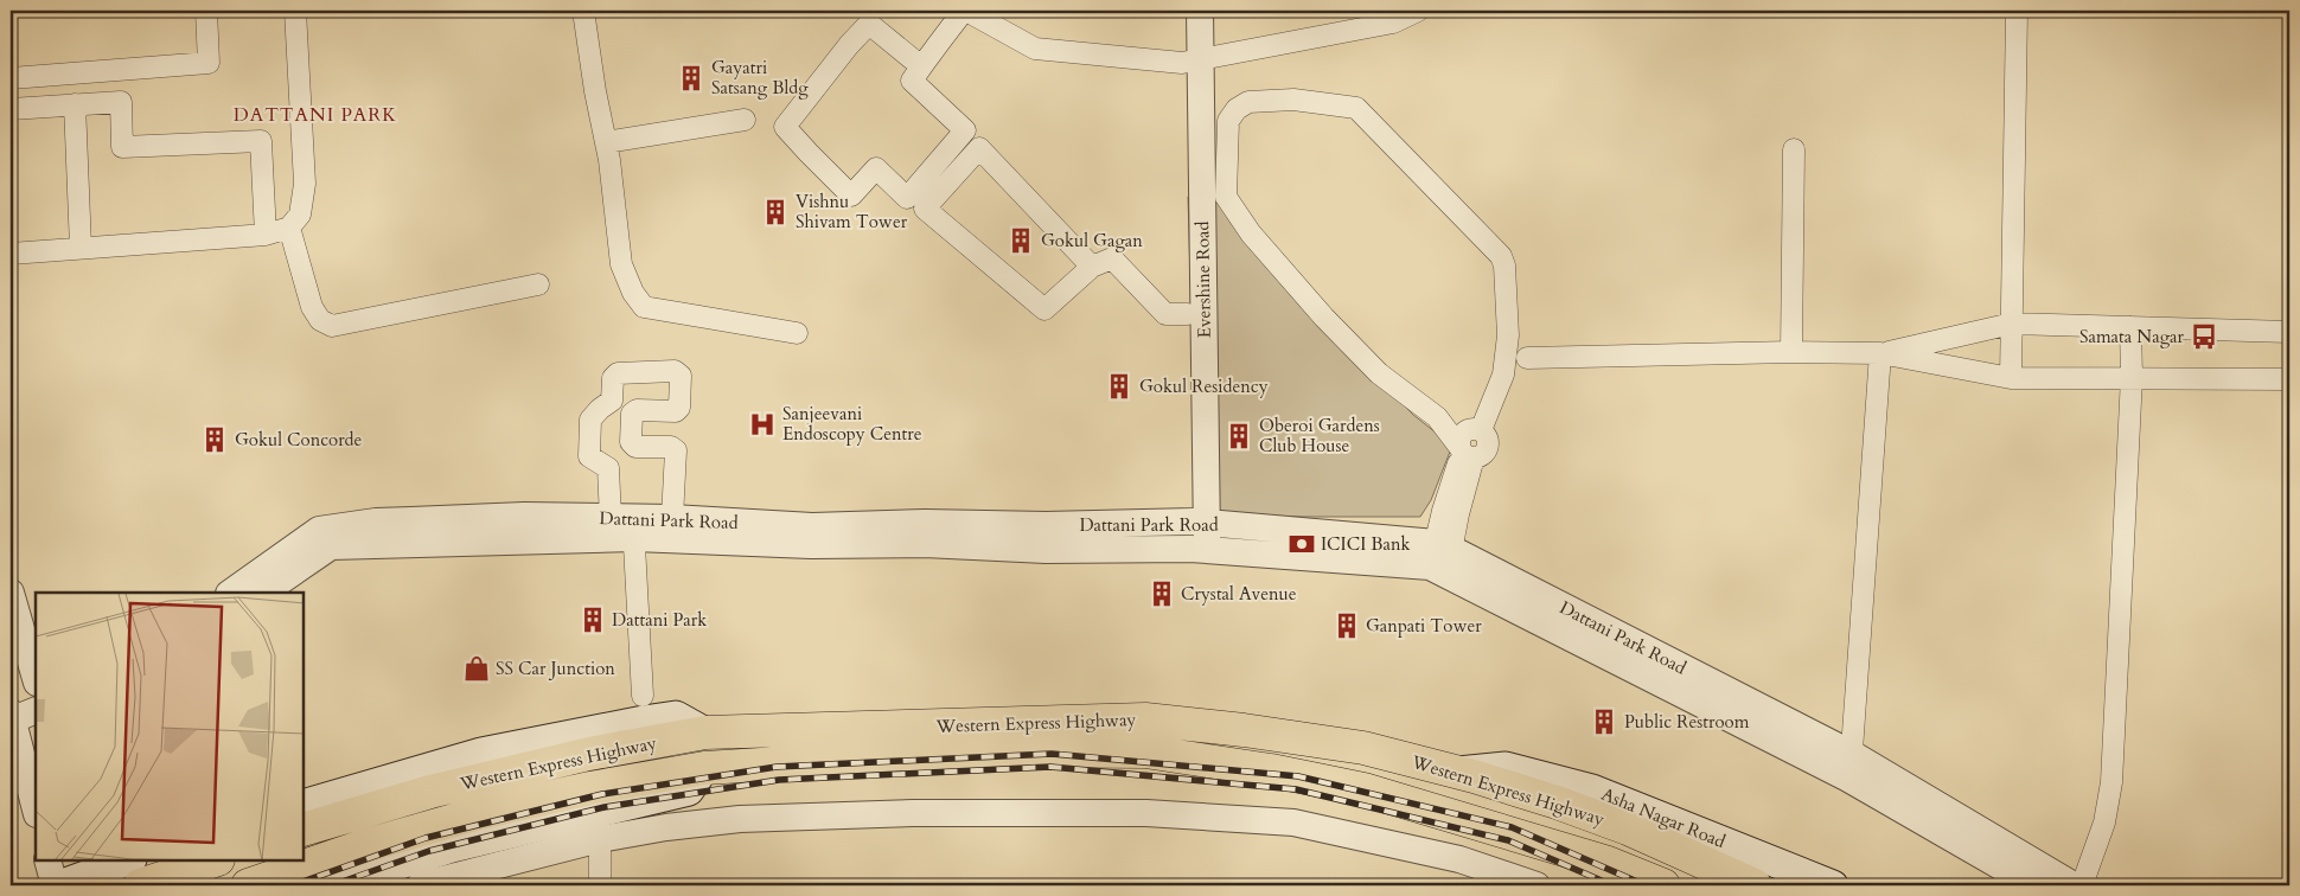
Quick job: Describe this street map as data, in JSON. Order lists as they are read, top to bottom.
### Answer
{
  "streets": {
    "highway": ["Western Express Highway"],
    "main road": ["Asha Nagar Road"],
    "street": ["Evershine Road", "Dattani Park Road"]
  },
  "crossings": [
    ["Evershine Road", "Dattani Park Road"],
    ["Western Express Highway", "Asha Nagar Road"]
  ],
  "districts": ["DATTANI PARK"],
  "places": {
    "building": [
      "Gayatri Satsang Bldg",
      "Vishnu Shivam Tower",
      "Gokul Gagan",
      "Gokul Residency",
      "Oberoi Gardens Club House",
      "Gokul Concorde",
      "Crystal Avenue",
      "Dattani Park",
      "Ganpati Tower",
      "Public Restroom"
    ],
    "bus stop": ["Samata Nagar"],
    "hospital": ["Sanjeevani Endoscopy Centre"],
    "bank": ["ICICI Bank"],
    "shop": ["SS Car Junction"]
  }
}
